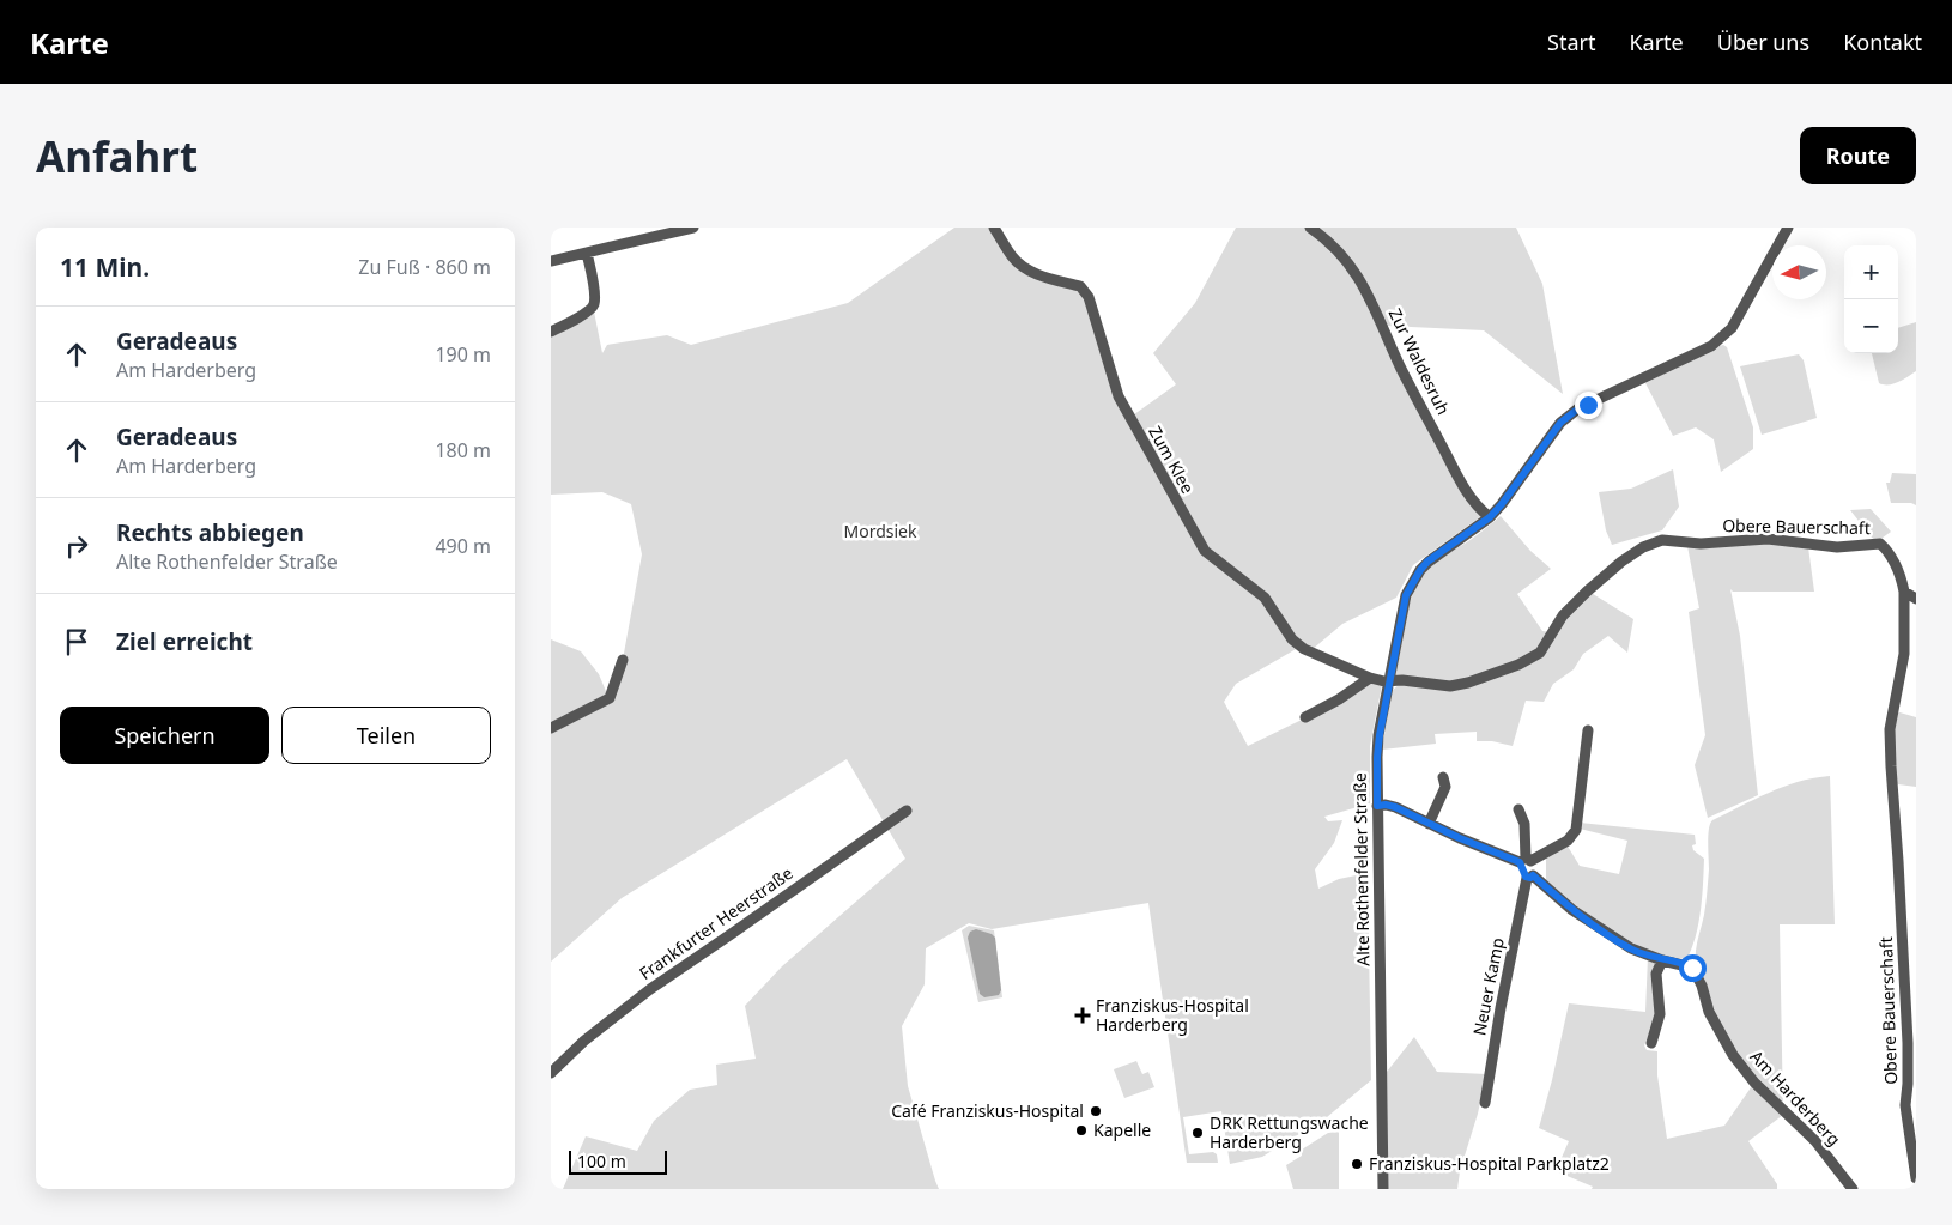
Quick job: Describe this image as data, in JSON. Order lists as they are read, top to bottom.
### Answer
{
  "streets": {
    "street": [
      "Zur Waldesruh",
      "Zum Klee",
      "Obere Bauerschaft",
      "Alte Rothenfelder Straße",
      "Frankfurter Heerstraße",
      "Neuer Kamp",
      "Am Harderberg"
    ]
  },
  "crossings": [
    ["Zur Waldesruh", "Alte Rothenfelder Straße"],
    ["Zum Klee", "Obere Bauerschaft"],
    ["Zum Klee", "Alte Rothenfelder Straße"],
    ["Obere Bauerschaft", "Alte Rothenfelder Straße"],
    ["Neuer Kamp", "Am Harderberg"]
  ],
  "parks": ["Mordsiek"],
  "places": {
    "health": ["Franziskus-Hospital Harderberg"],
    "other": [
      "Café Franziskus-Hospital",
      "Kapelle",
      "DRK Rettungswache Harderberg",
      "Franziskus-Hospital Parkplatz2"
    ]
  },
  "scale_bar": "100 m",
  "north": "left",
  "page": {
    "header": "Karte",
    "nav": [
      "Start",
      "Karte",
      "Über uns",
      "Kontakt"
    ],
    "buttons": [
      "Route",
      ["Speichern", "Teilen"]
    ],
    "title": "Anfahrt",
    "heading": ["11 Min.", "Zu Fuß · 860 m"],
    "map_buttons": ["+", "−"],
    "list": [
      ["Geradeaus", "Am Harderberg", "190 m"],
      ["Geradeaus", "Am Harderberg", "180 m"],
      ["Rechts abbiegen", "Alte Rothenfelder Straße", "490 m"],
      "Ziel erreicht"
    ],
    "scale": "100 m"
  }
}
